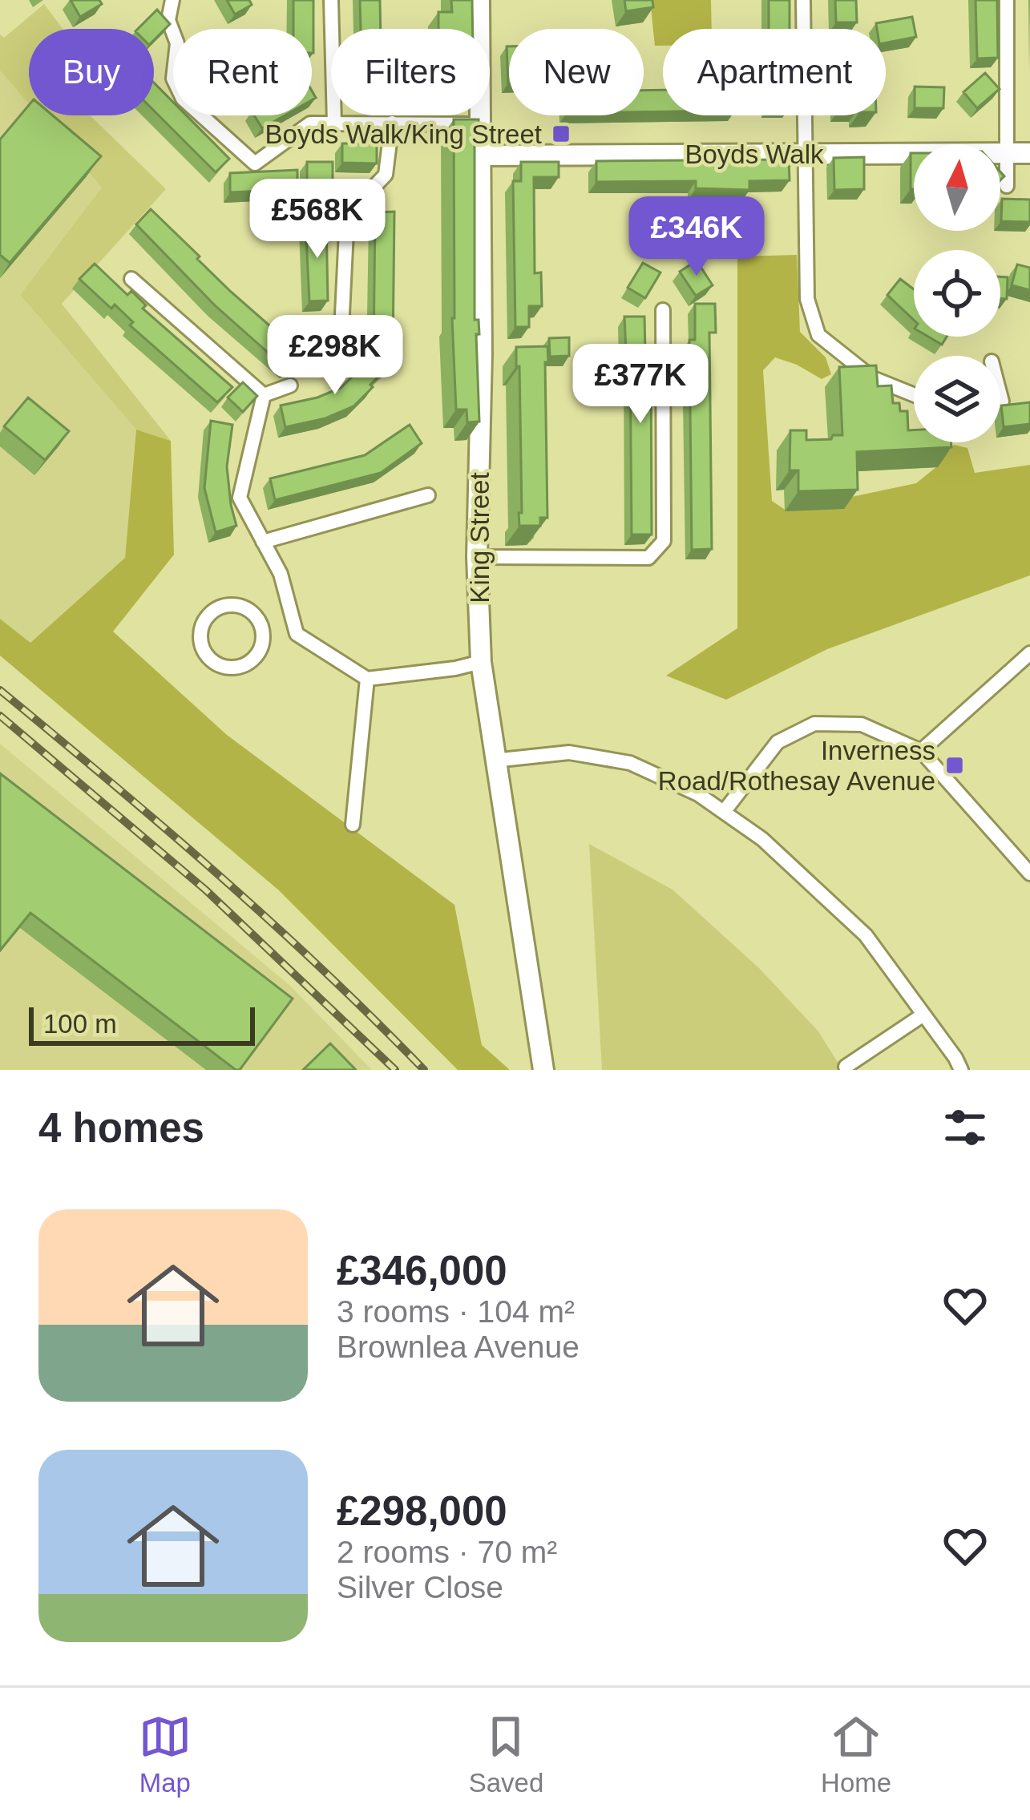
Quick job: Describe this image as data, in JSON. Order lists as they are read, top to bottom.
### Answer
{
  "streets": {
    "main road": ["Boyds Walk", "King Street"]
  },
  "crossings": [
    ["Boyds Walk", "King Street"]
  ],
  "places": {
    "transit": ["Boyds Walk/King Street", "Inverness Road/Rothesay Avenue"]
  },
  "scale_bar": "100 m",
  "north": "top",
  "page": {
    "chip": [
      "Buy",
      "Rent",
      "Filters",
      "New",
      "Apartment"
    ],
    "price": [
      "£568K",
      "£346K",
      "£298K",
      "£377K"
    ],
    "scale": "100 m",
    "heading": "4 homes",
    "list": [
      {
        "name": "£346,000",
        "note": "3 rooms · 104 m² · Brownlea Avenue"
      },
      {
        "name": "£298,000",
        "note": "2 rooms · 70 m² · Silver Close"
      }
    ],
    "tabs": ["Map", "Saved", "Home"]
  }
}
